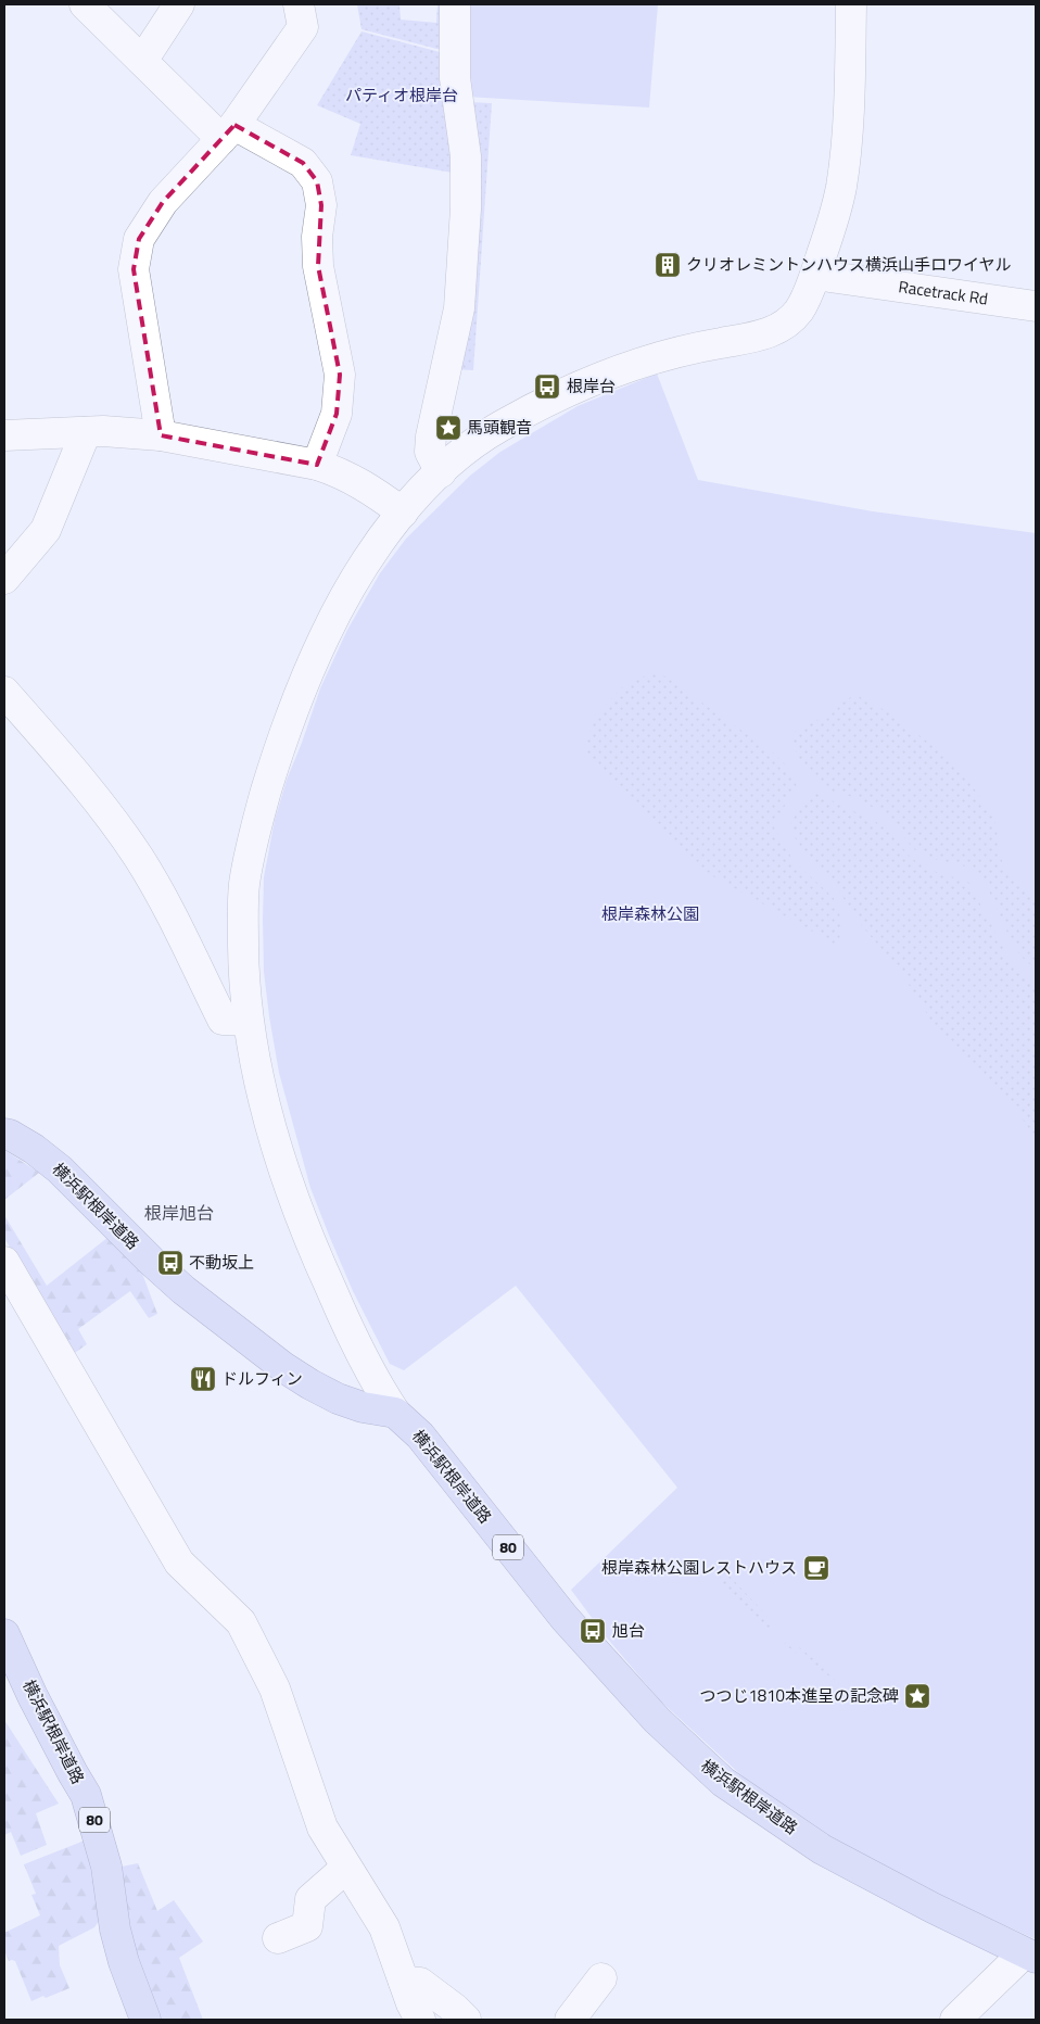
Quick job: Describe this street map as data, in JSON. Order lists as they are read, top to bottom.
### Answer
{
  "streets": {
    "main road": ["横浜駅根岸道路", "80"],
    "street": ["Racetrack Rd"]
  },
  "districts": ["根岸旭台"],
  "parks": ["パティオ根岸台", "根岸森林公園"],
  "places": {
    "building": ["クリオレミントンハウス横浜山手ロワイヤル"],
    "bus stop": ["根岸台", "不動坂上", "旭台"],
    "place": ["馬頭観音", "つつじ1810本進呈の記念碑"],
    "restaurant": ["ドルフィン"],
    "cafe": ["根岸森林公園レストハウス"]
  }
}
